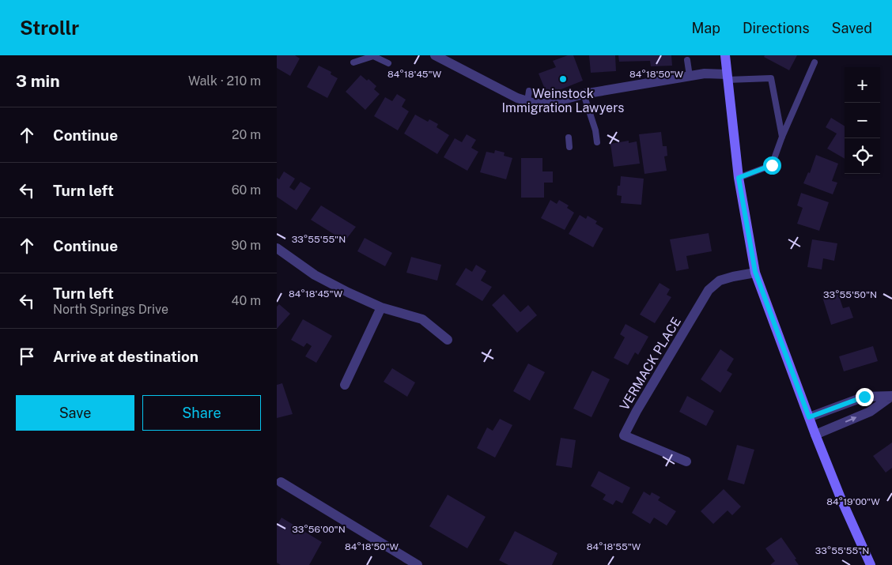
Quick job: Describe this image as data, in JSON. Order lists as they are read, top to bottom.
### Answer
{
  "streets": {
    "street": ["VERMACK PLACE"]
  },
  "places": ["Weinstock Immigration Lawyers"],
  "page": {
    "header": "Strollr",
    "nav": ["Map", "Directions", "Saved"],
    "heading": ["3 min", "Walk · 210 m"],
    "map_buttons": ["+", "−"],
    "list": [
      ["Continue", "20 m"],
      ["Turn left", "60 m"],
      ["Continue", "90 m"],
      ["Turn left", "North Springs Drive", "40 m"],
      "Arrive at destination"
    ],
    "buttons": ["Save", "Share"]
  },
  "coordinates": [
    "84°18'45\"W",
    "84°18'50\"W",
    "33°55'55\"N",
    "33°55'50\"N",
    "84°19'00\"W",
    "33°56'00\"N",
    "84°18'55\"W"
  ]
}
